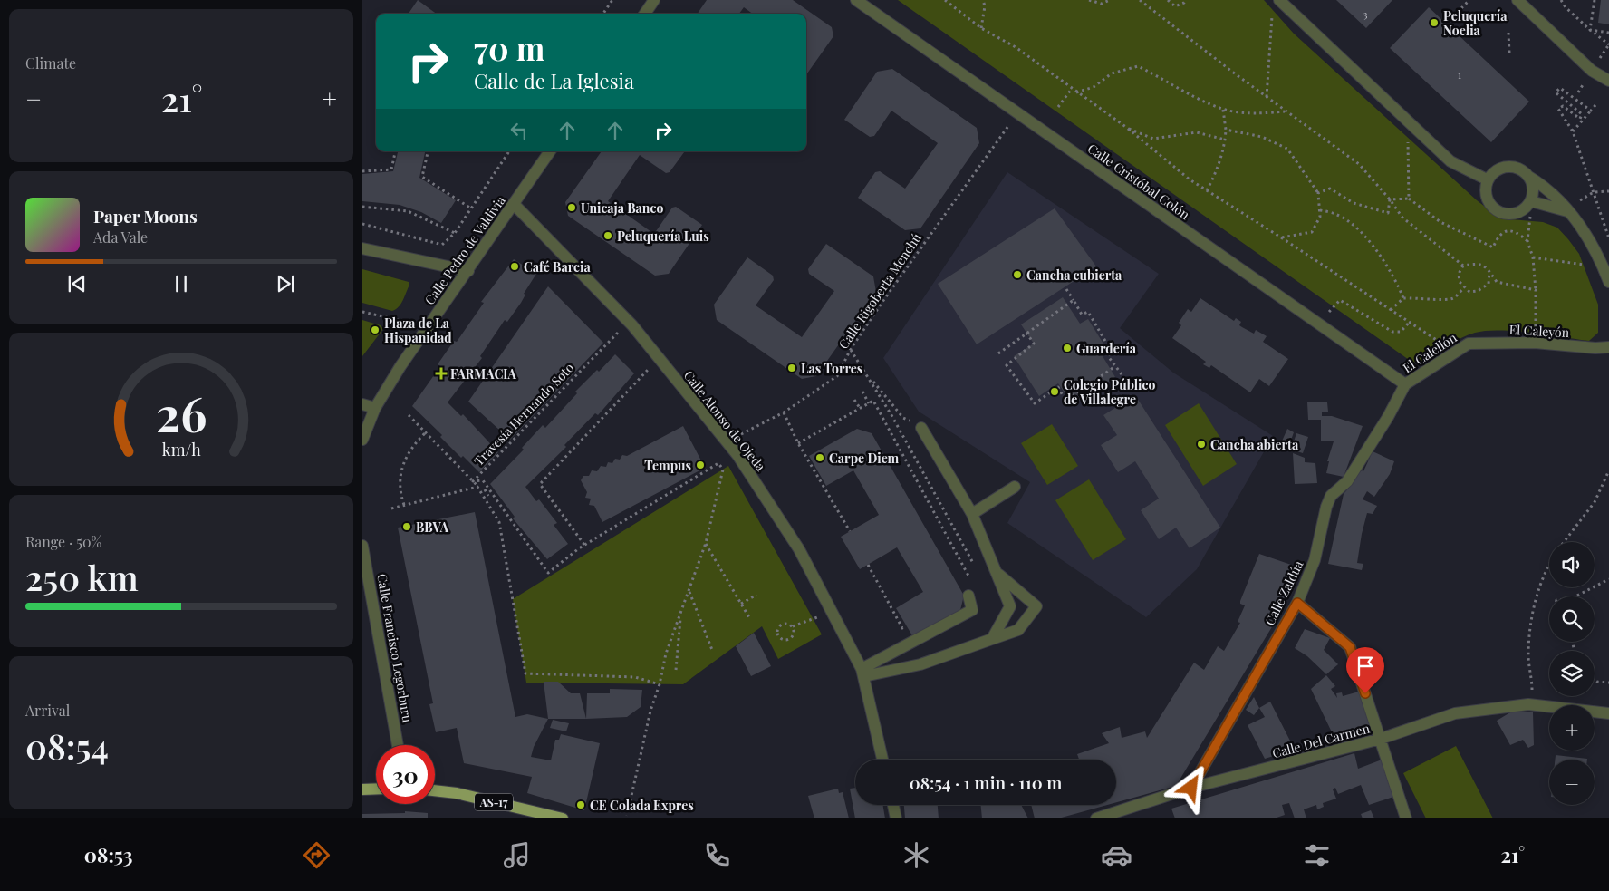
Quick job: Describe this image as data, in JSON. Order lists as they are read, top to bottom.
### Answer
{
  "streets": {
    "main road": ["AS-17"],
    "street": [
      "Calle Cristóbal Colón",
      "Calle Pedro de Valdivia",
      "El Caleyón",
      "El Calellón",
      "Calle Alonso de Ojeda",
      "Calle Zaldúa",
      "Calle Francisco Legorburu",
      "Calle Del Carmen"
    ],
    "path": ["Calle Rigoberta Menchú", "Travesía Hernando Soto"]
  },
  "crossings": [
    ["Calle Cristóbal Colón", "Calle Rigoberta Menchú"],
    ["Calle Cristóbal Colón", "El Calellón"],
    ["Calle Cristóbal Colón", "Calle Zaldúa"],
    ["Calle Pedro de Valdivia", "Calle Alonso de Ojeda"],
    ["Calle Rigoberta Menchú", "Calle Alonso de Ojeda"],
    ["El Caleyón", "El Calellón"],
    ["El Calellón", "Calle Zaldúa"],
    ["Calle Zaldúa", "Calle Del Carmen"]
  ],
  "places": {
    "other": [
      "Peluquería Noelia",
      "Unicaja Banco",
      "Peluquería Luis",
      "Café Barcia",
      "Cancha cubierta",
      "Plaza de La Hispanidad",
      "Guardería",
      "Las Torres",
      "Colegio Público de Villalegre",
      "Cancha abierta",
      "Carpe Diem",
      "Tempus",
      "BBVA",
      "CE Colada Expres"
    ],
    "health": ["FARMACIA"]
  },
  "house_numbers": ["3", "1"],
  "page": {
    "tile": [
      "Climate",
      ["Range · 50%", "250 km"],
      ["Arrival", "08:54"]
    ],
    "turn": ["70 m", "Calle de La Iglesia"],
    "heat": ["−", "21°", "+"],
    "song": ["Paper Moons", "Ada Vale"],
    "map_buttons": ["+", "−"],
    "limit": "30",
    "trip": "08:54 · 1 min · 110 m",
    "tabs": ["08:53", "21°"],
    "gauge": ["26", "km/h"]
  }
}
